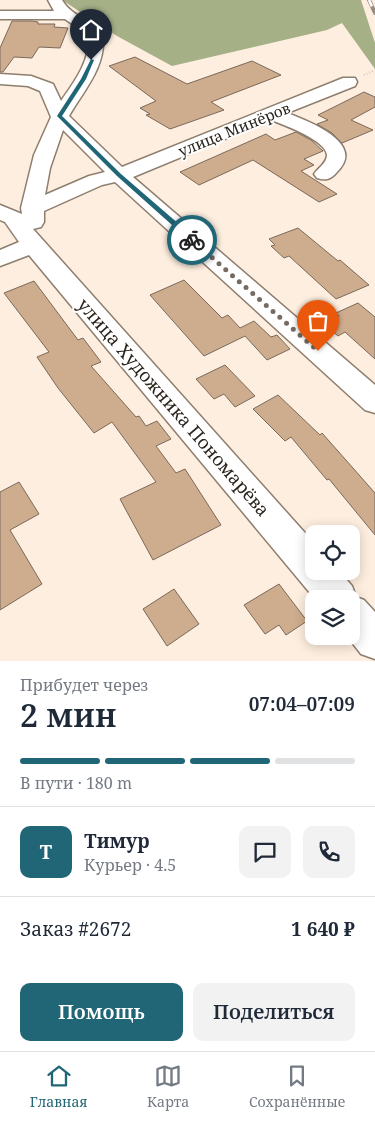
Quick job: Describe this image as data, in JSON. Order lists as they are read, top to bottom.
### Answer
{
  "streets": {
    "street": ["улица Минёров", "улица Художника Пономарёва"]
  },
  "page": {
    "heading": ["2 мин", "Прибудет через", "07:04–07:09"],
    "panel": [
      "Тимур",
      "Курьер · 4.5",
      "Заказ #2672",
      "1 640 ₽"
    ],
    "bar": "В пути · 180 m",
    "round": "Т",
    "buttons": ["Помощь", "Поделиться"],
    "tabs": ["Главная", "Карта", "Сохранённые"]
  }
}
